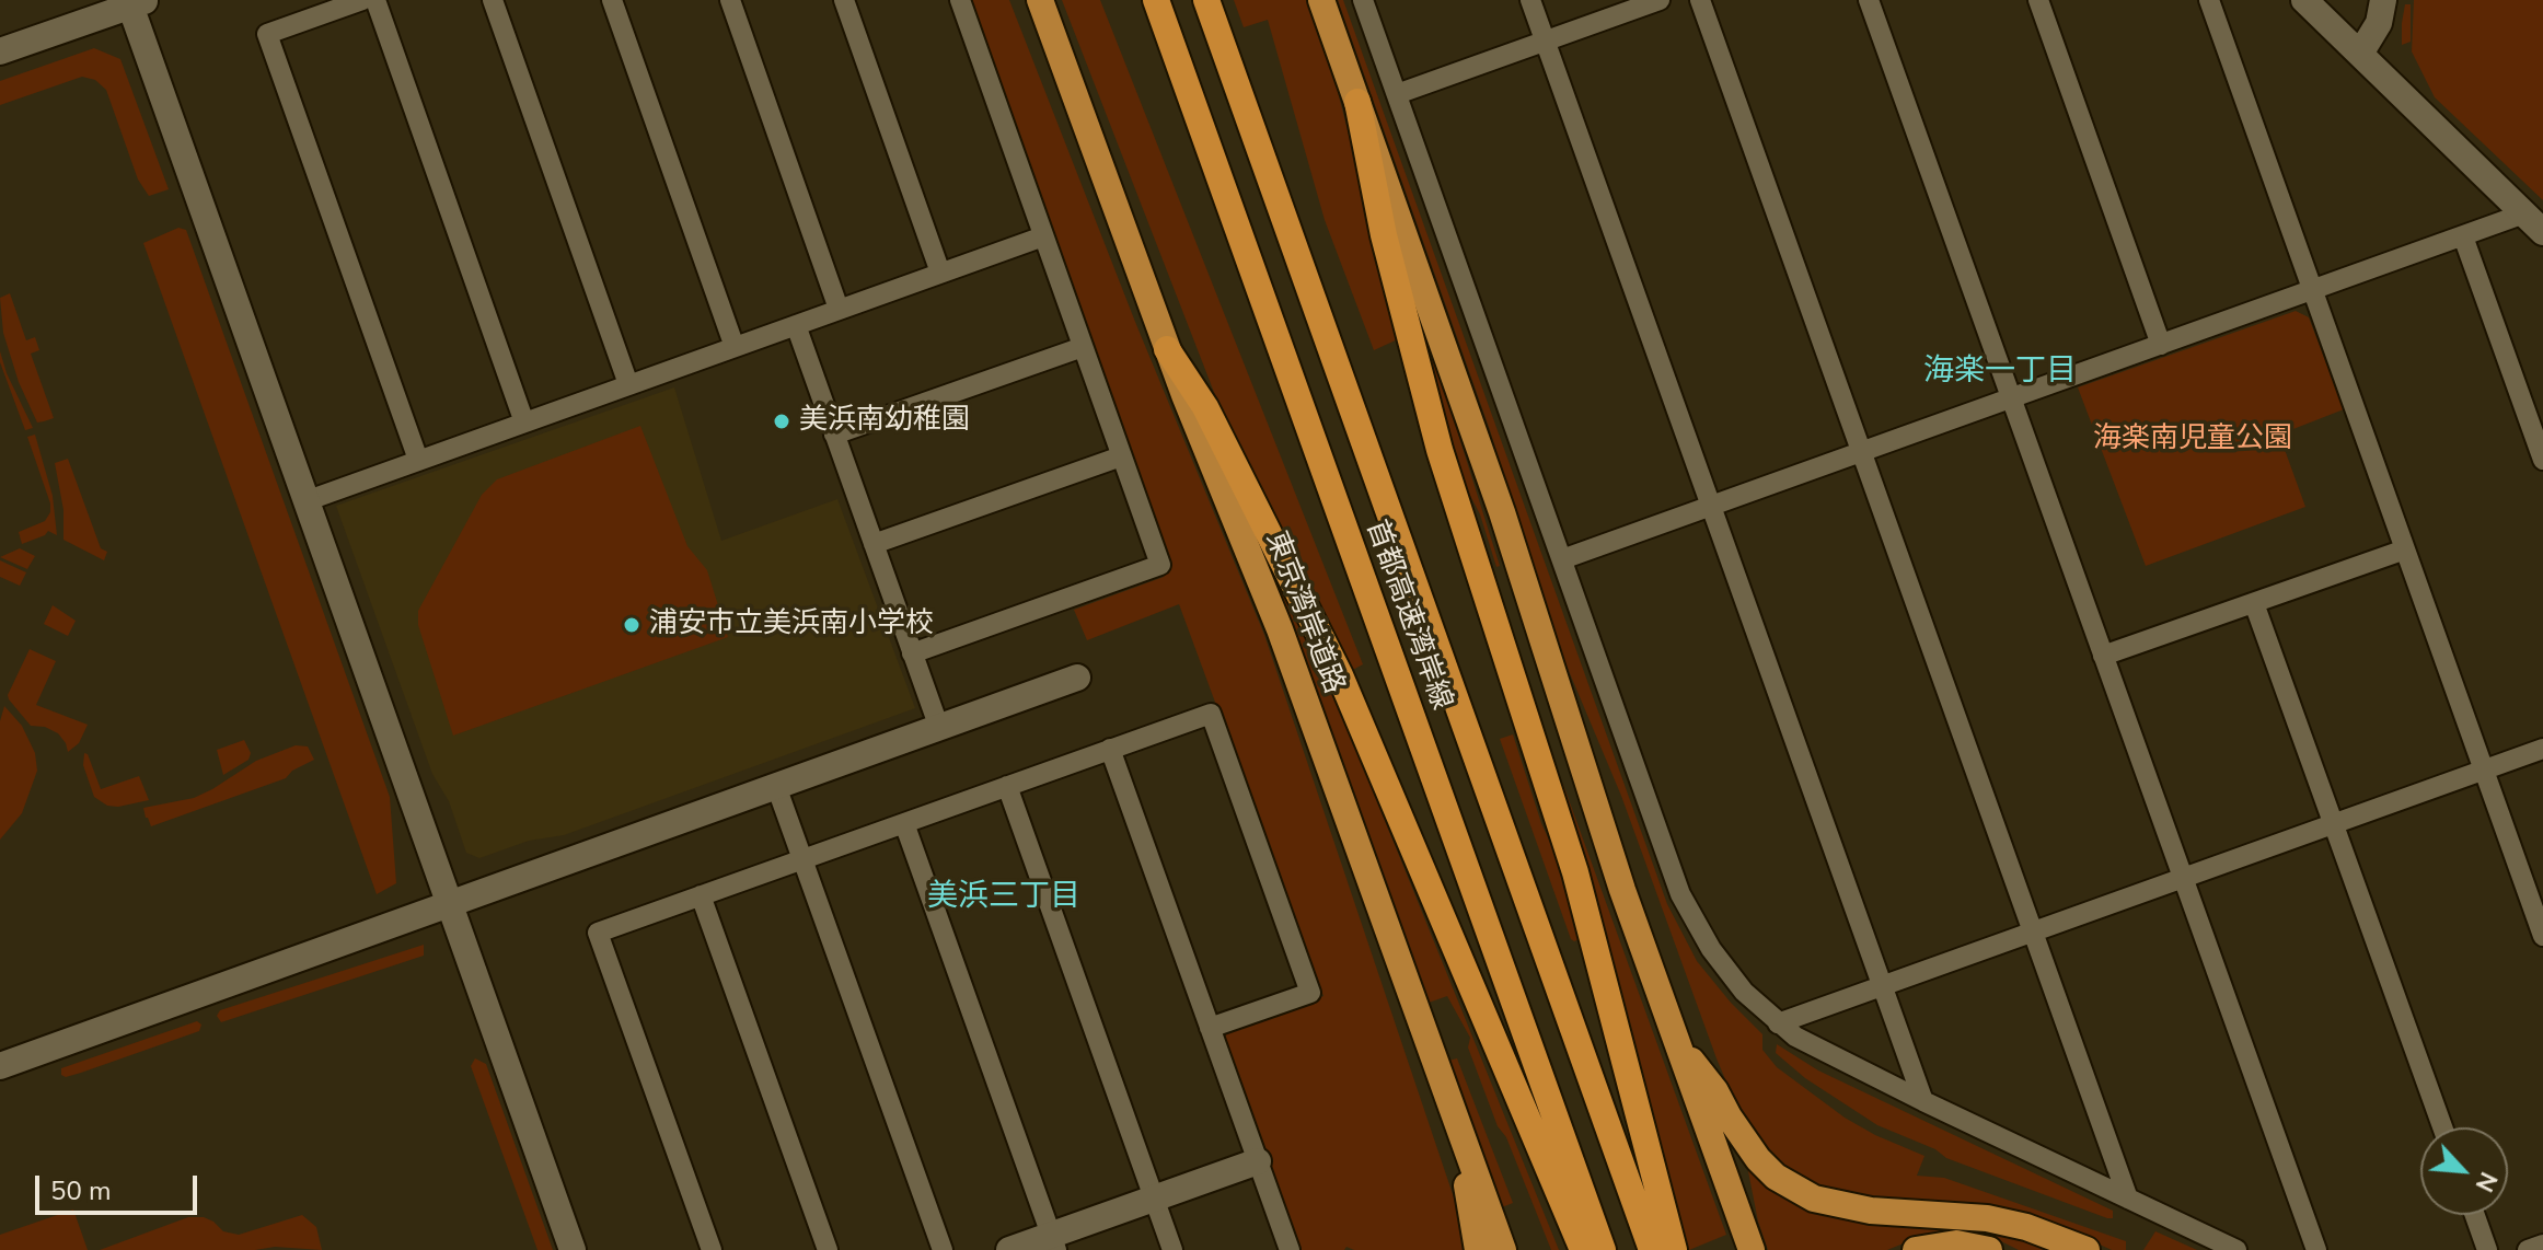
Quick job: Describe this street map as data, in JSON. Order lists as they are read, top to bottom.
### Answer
{
  "streets": {
    "highway": ["東京湾岸道路", "首都高速湾岸線"]
  },
  "districts": ["海楽一丁目", "美浜三丁目"],
  "parks": ["海楽南児童公園"],
  "places": ["美浜南幼稚園", "浦安市立美浜南小学校"],
  "scale_bar": "50 m",
  "north": "bottom right"
}
